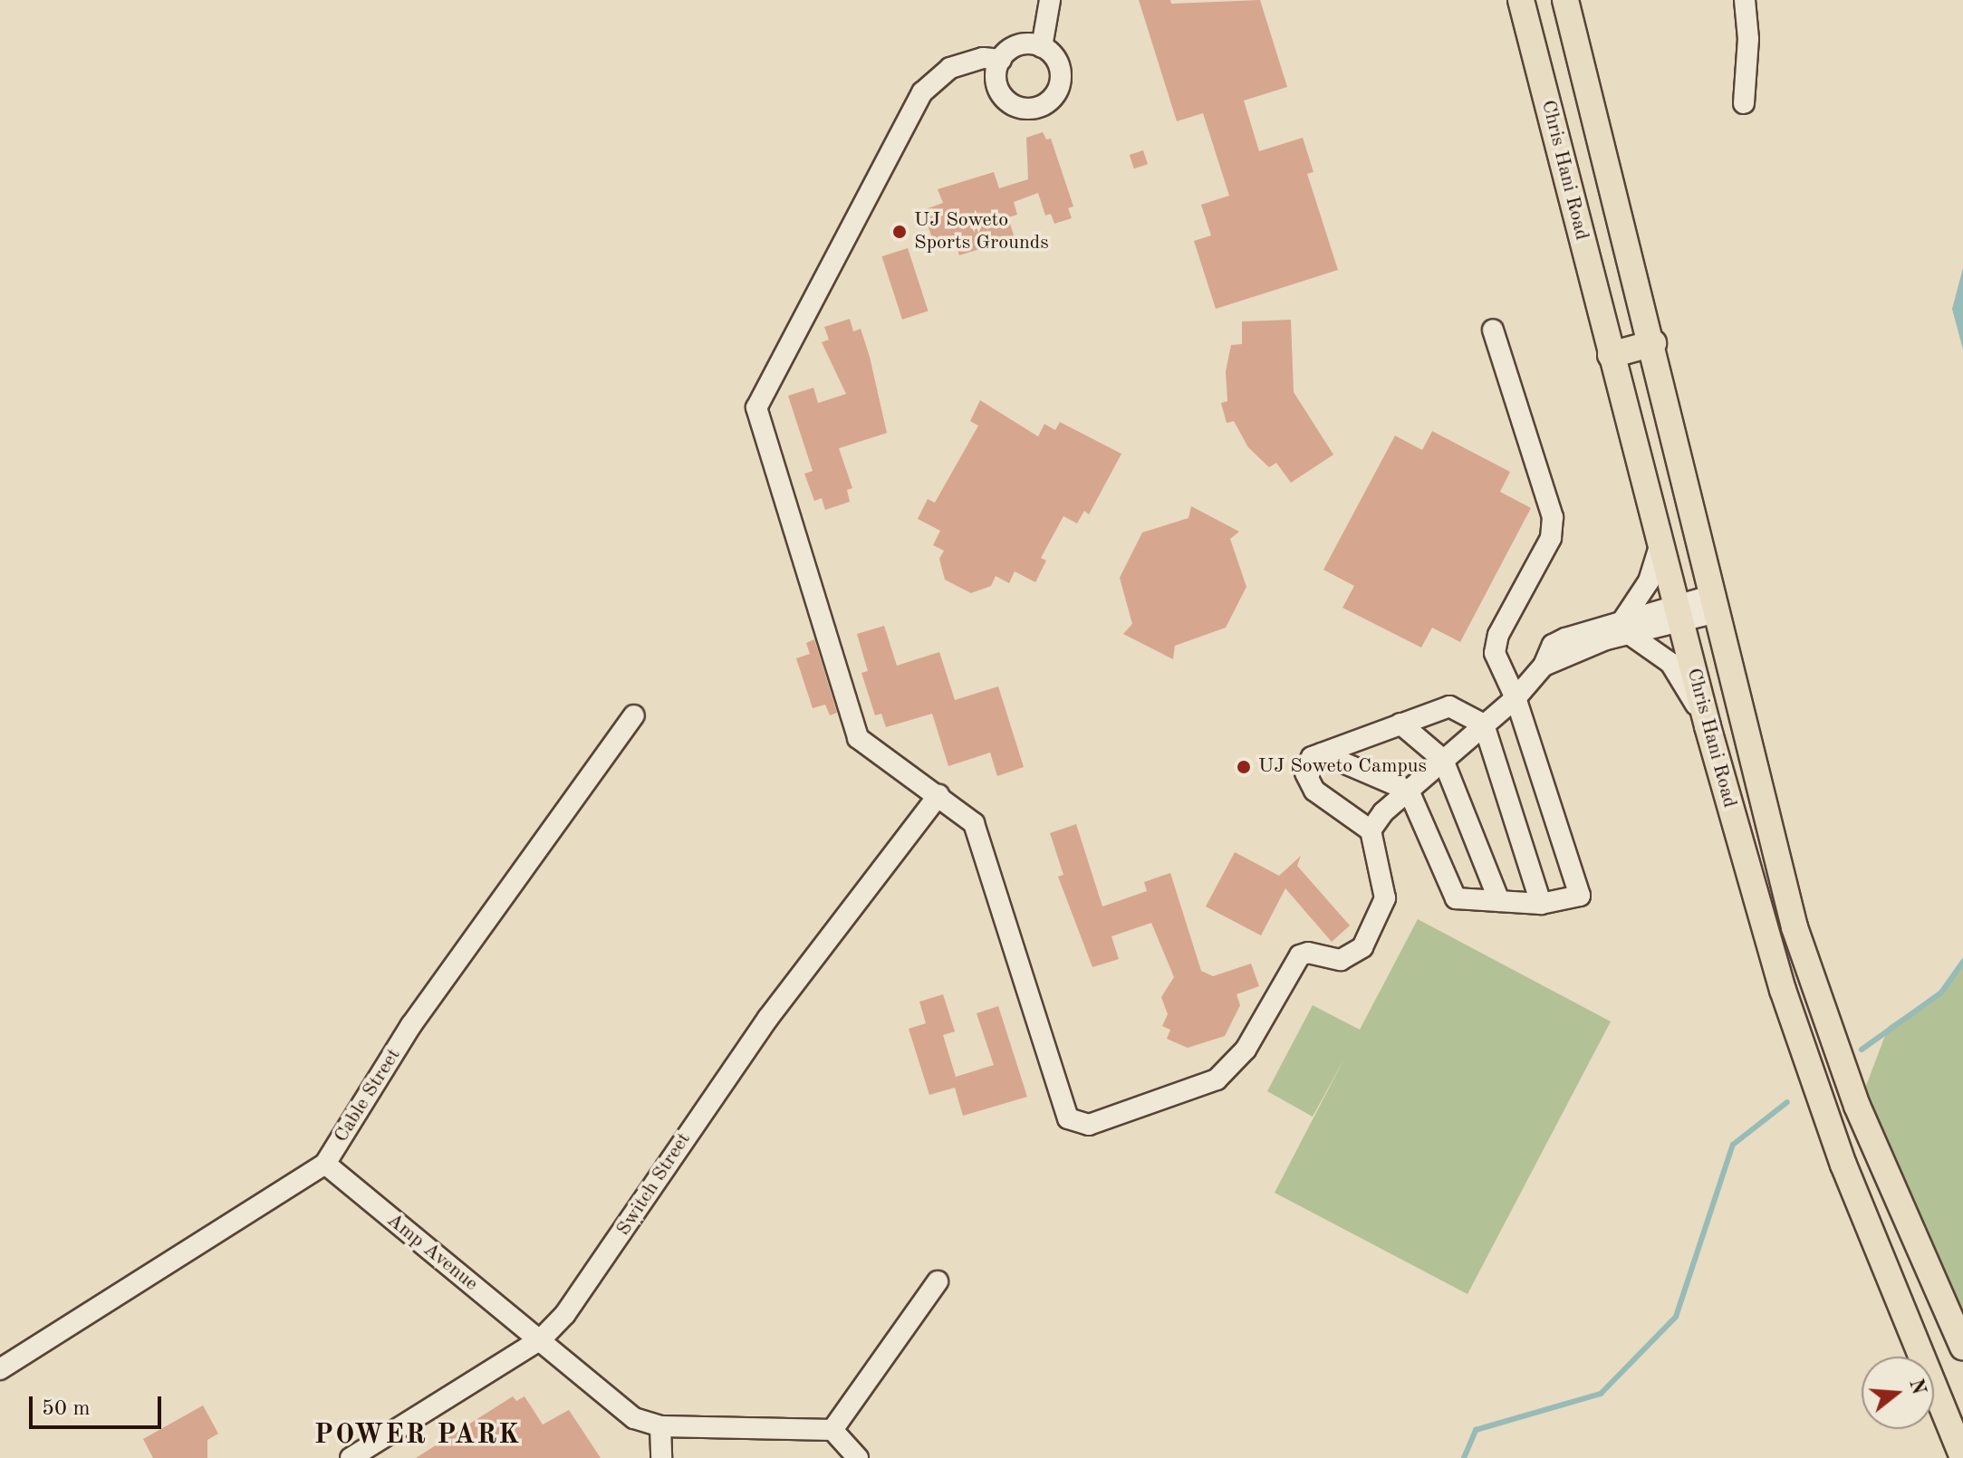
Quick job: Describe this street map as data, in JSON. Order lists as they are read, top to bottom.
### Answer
{
  "streets": {
    "main road": ["Chris Hani Road"],
    "street": ["Cable Street", "Switch Street", "Amp Avenue"]
  },
  "crossings": [
    ["Cable Street", "Amp Avenue"],
    ["Switch Street", "Amp Avenue"]
  ],
  "districts": ["POWER PARK"],
  "places": ["UJ Soweto Sports Grounds", "UJ Soweto Campus"],
  "scale_bar": "50 m",
  "north": "right"
}
